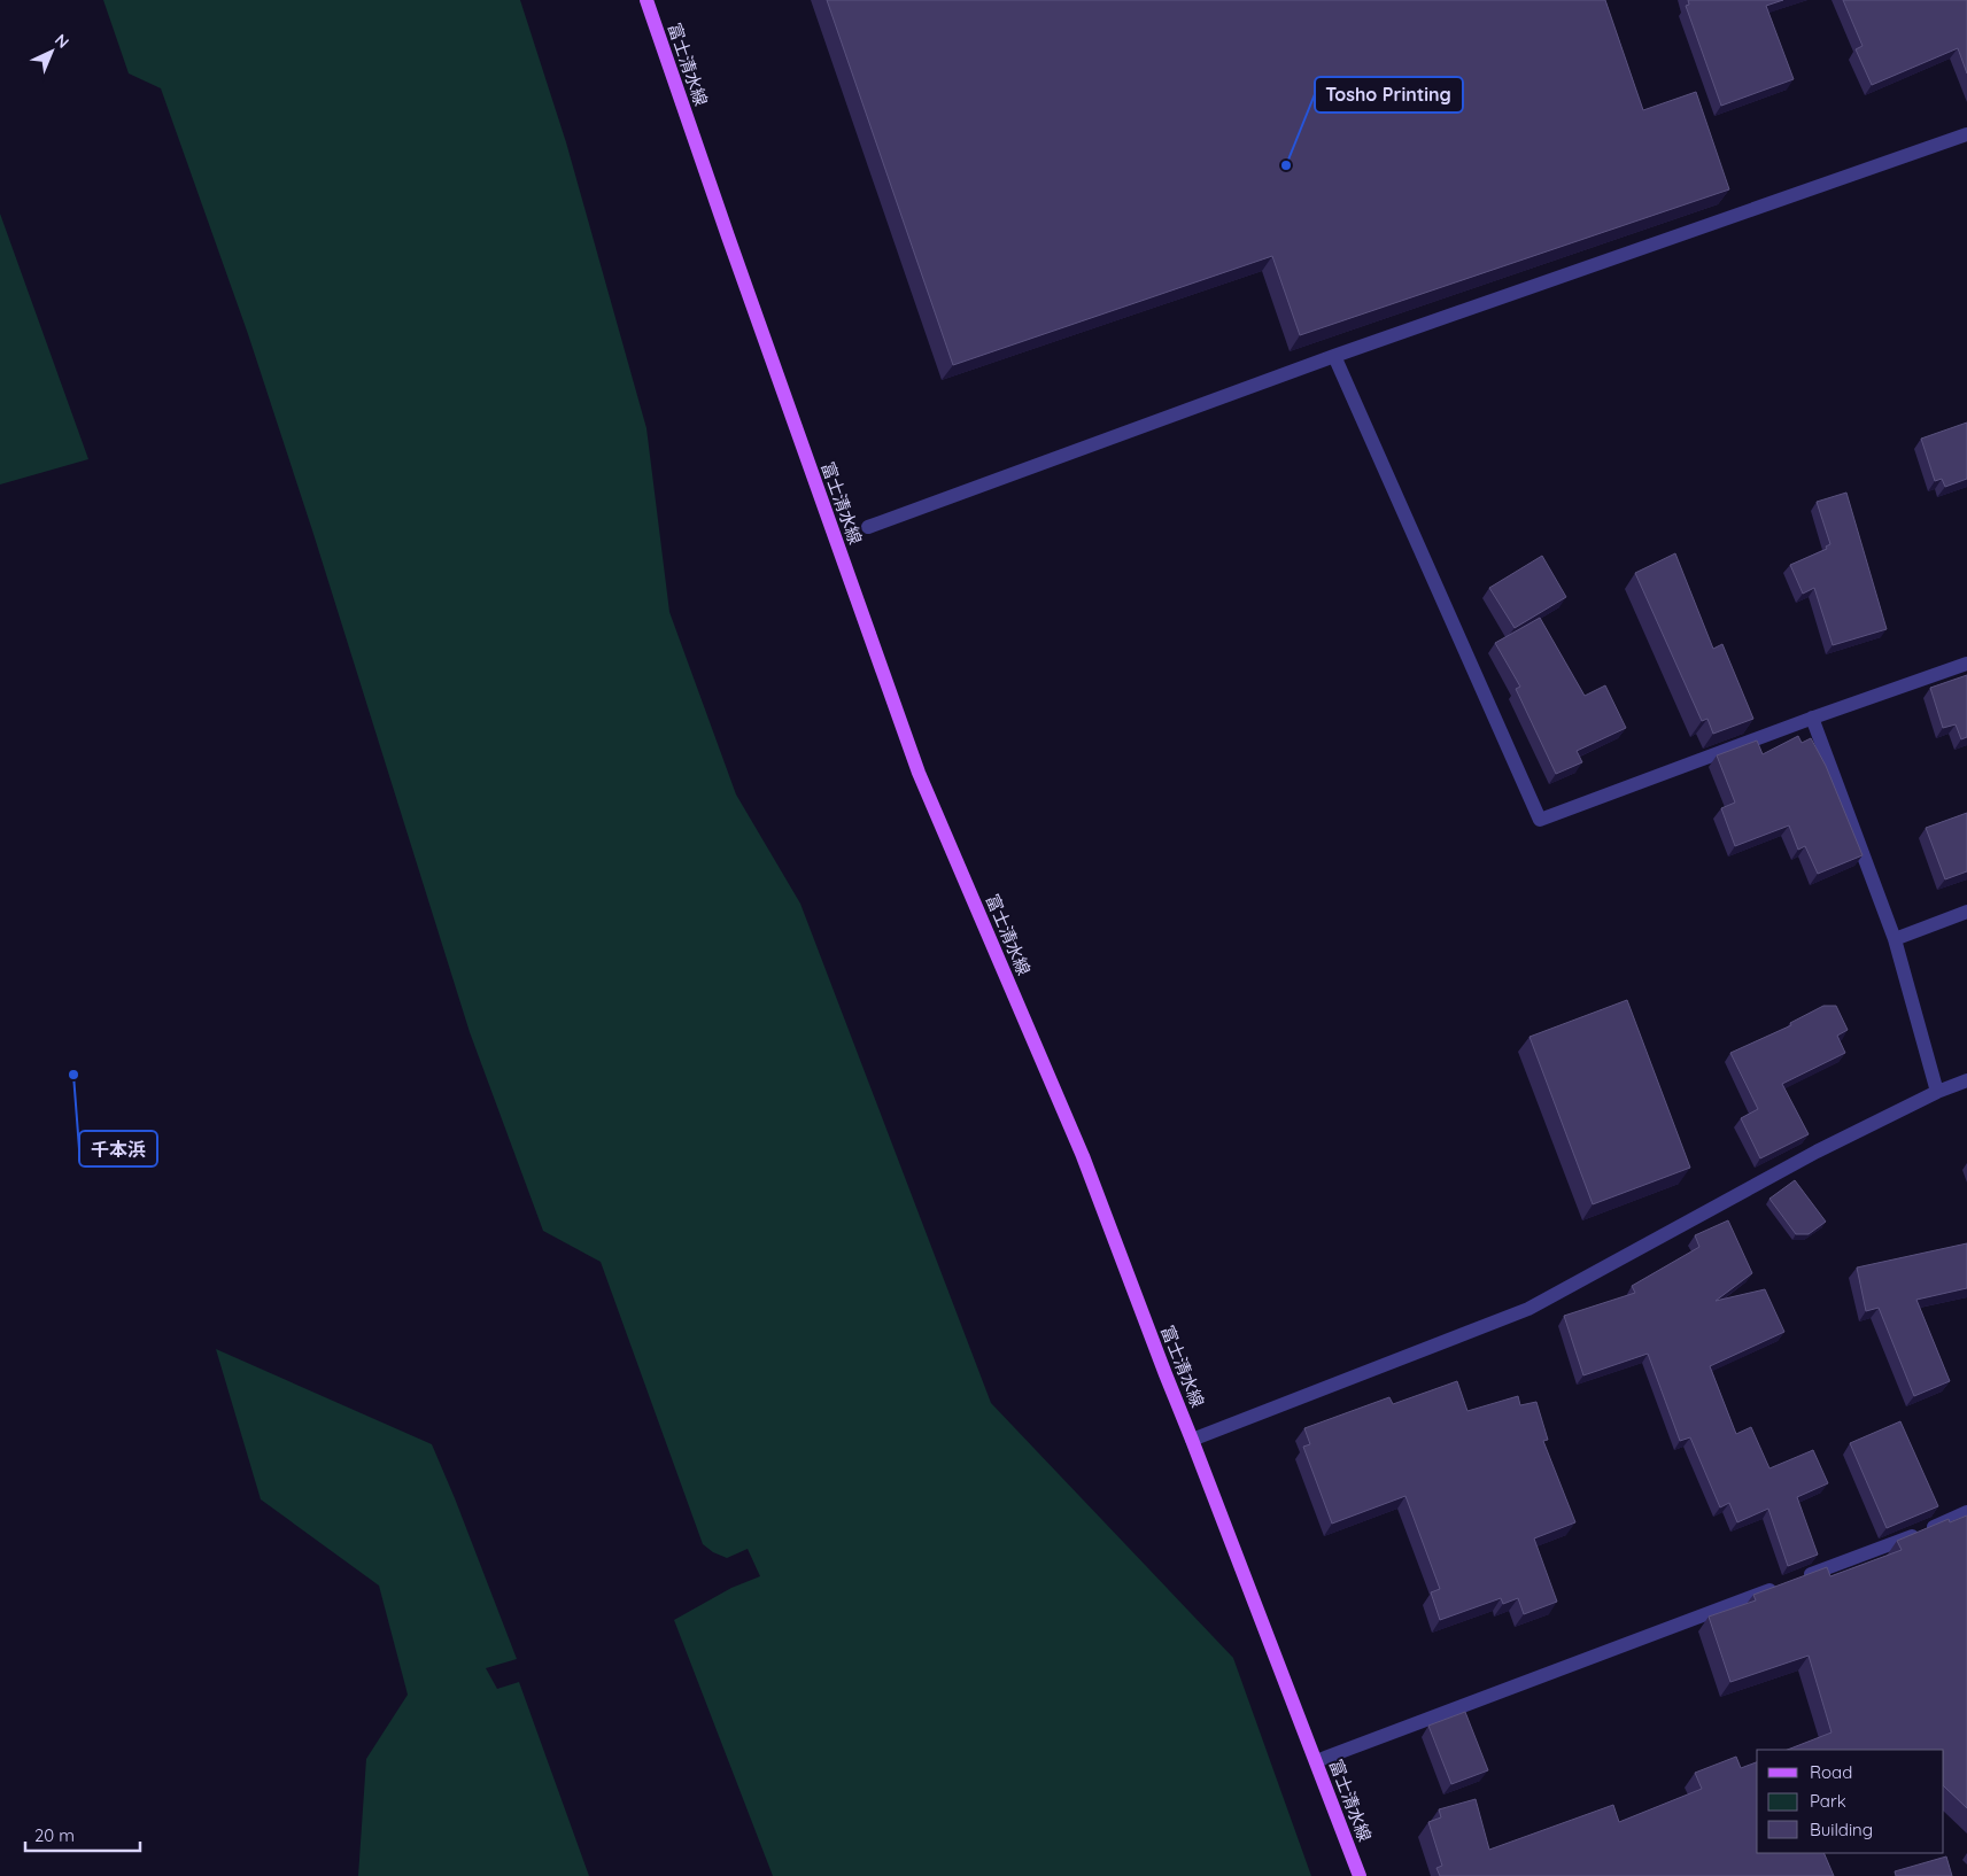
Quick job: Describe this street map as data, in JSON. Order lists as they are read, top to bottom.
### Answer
{
  "streets": {
    "main road": ["富士清水線"]
  },
  "places": ["Tosho Printing", "千本浜"],
  "legend": ["Road", "Park", "Building"],
  "scale_bar": "20 m",
  "north": "top right"
}
